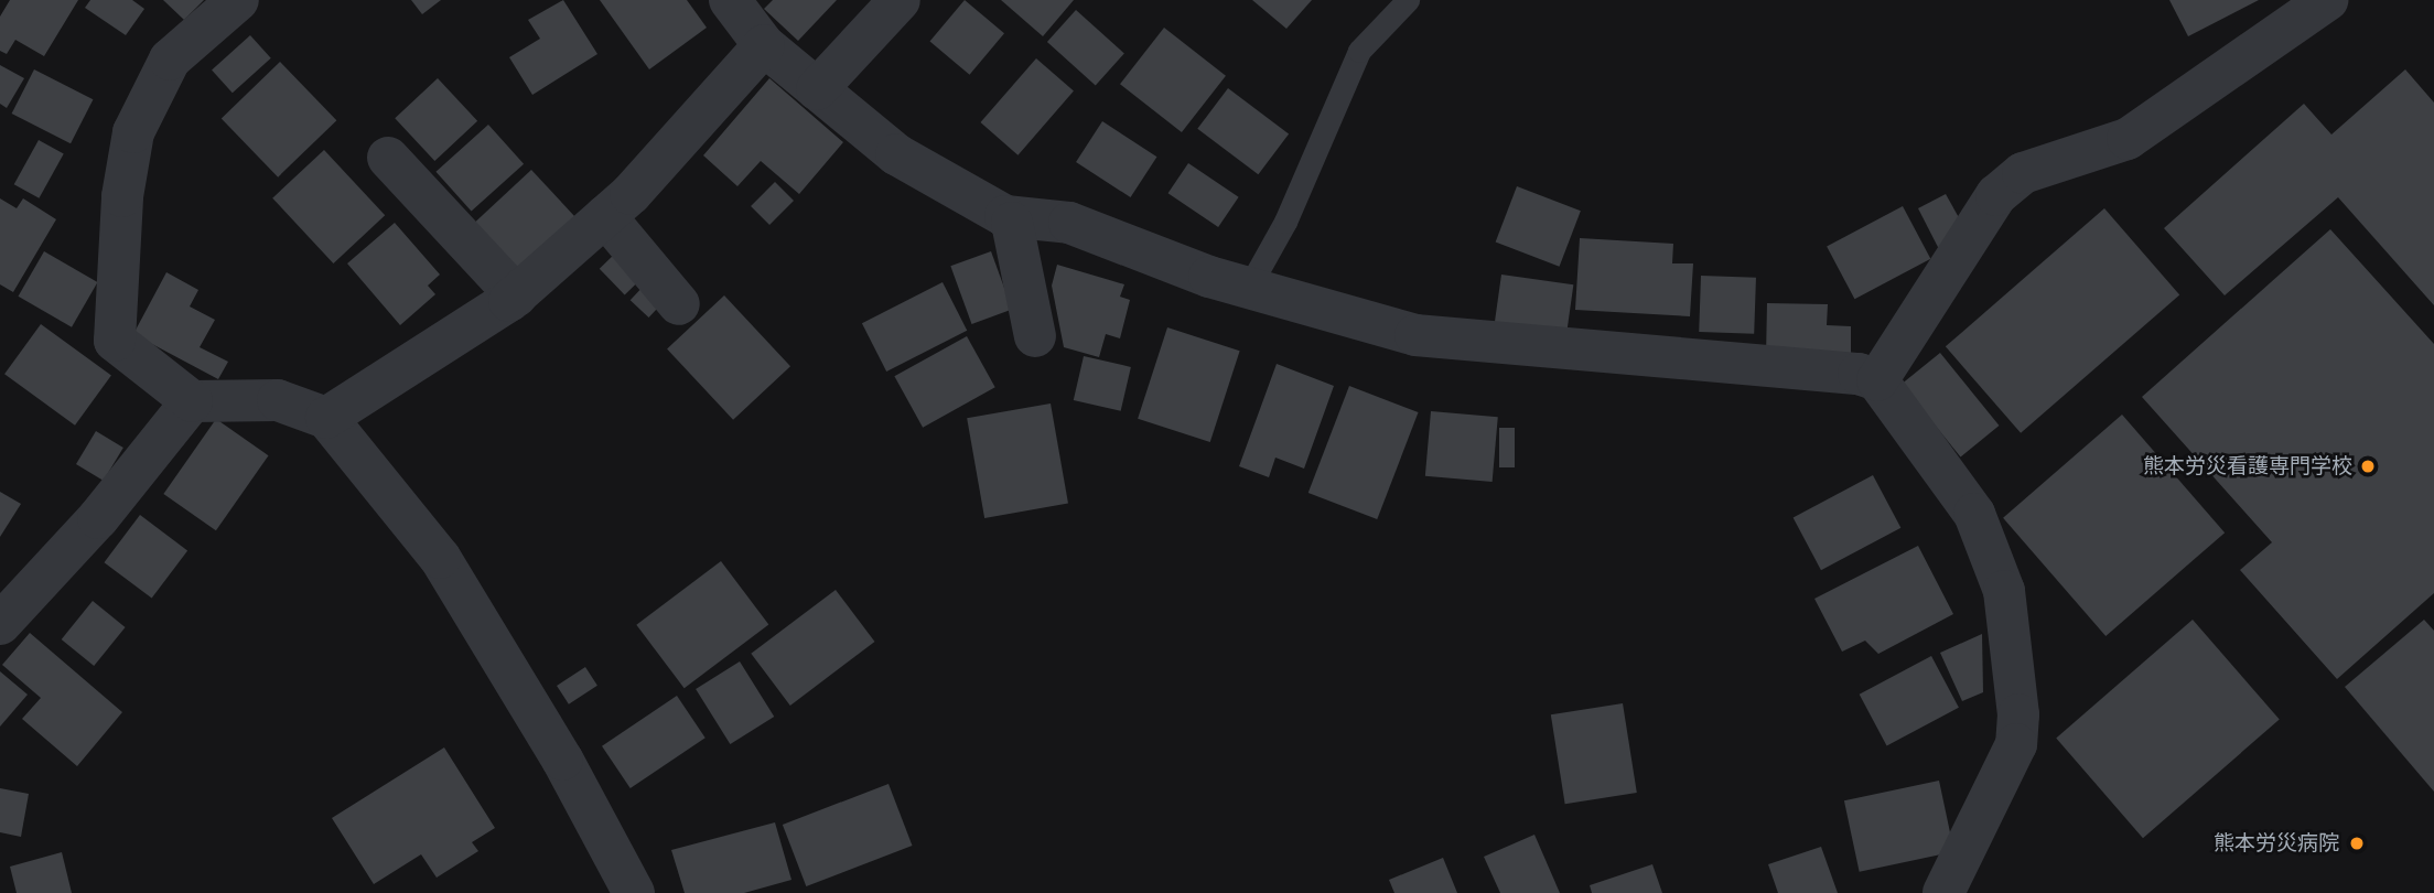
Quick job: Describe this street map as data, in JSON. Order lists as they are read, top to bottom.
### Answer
{
  "places": ["熊本労災看護専門学校", "熊本労災病院"]
}
